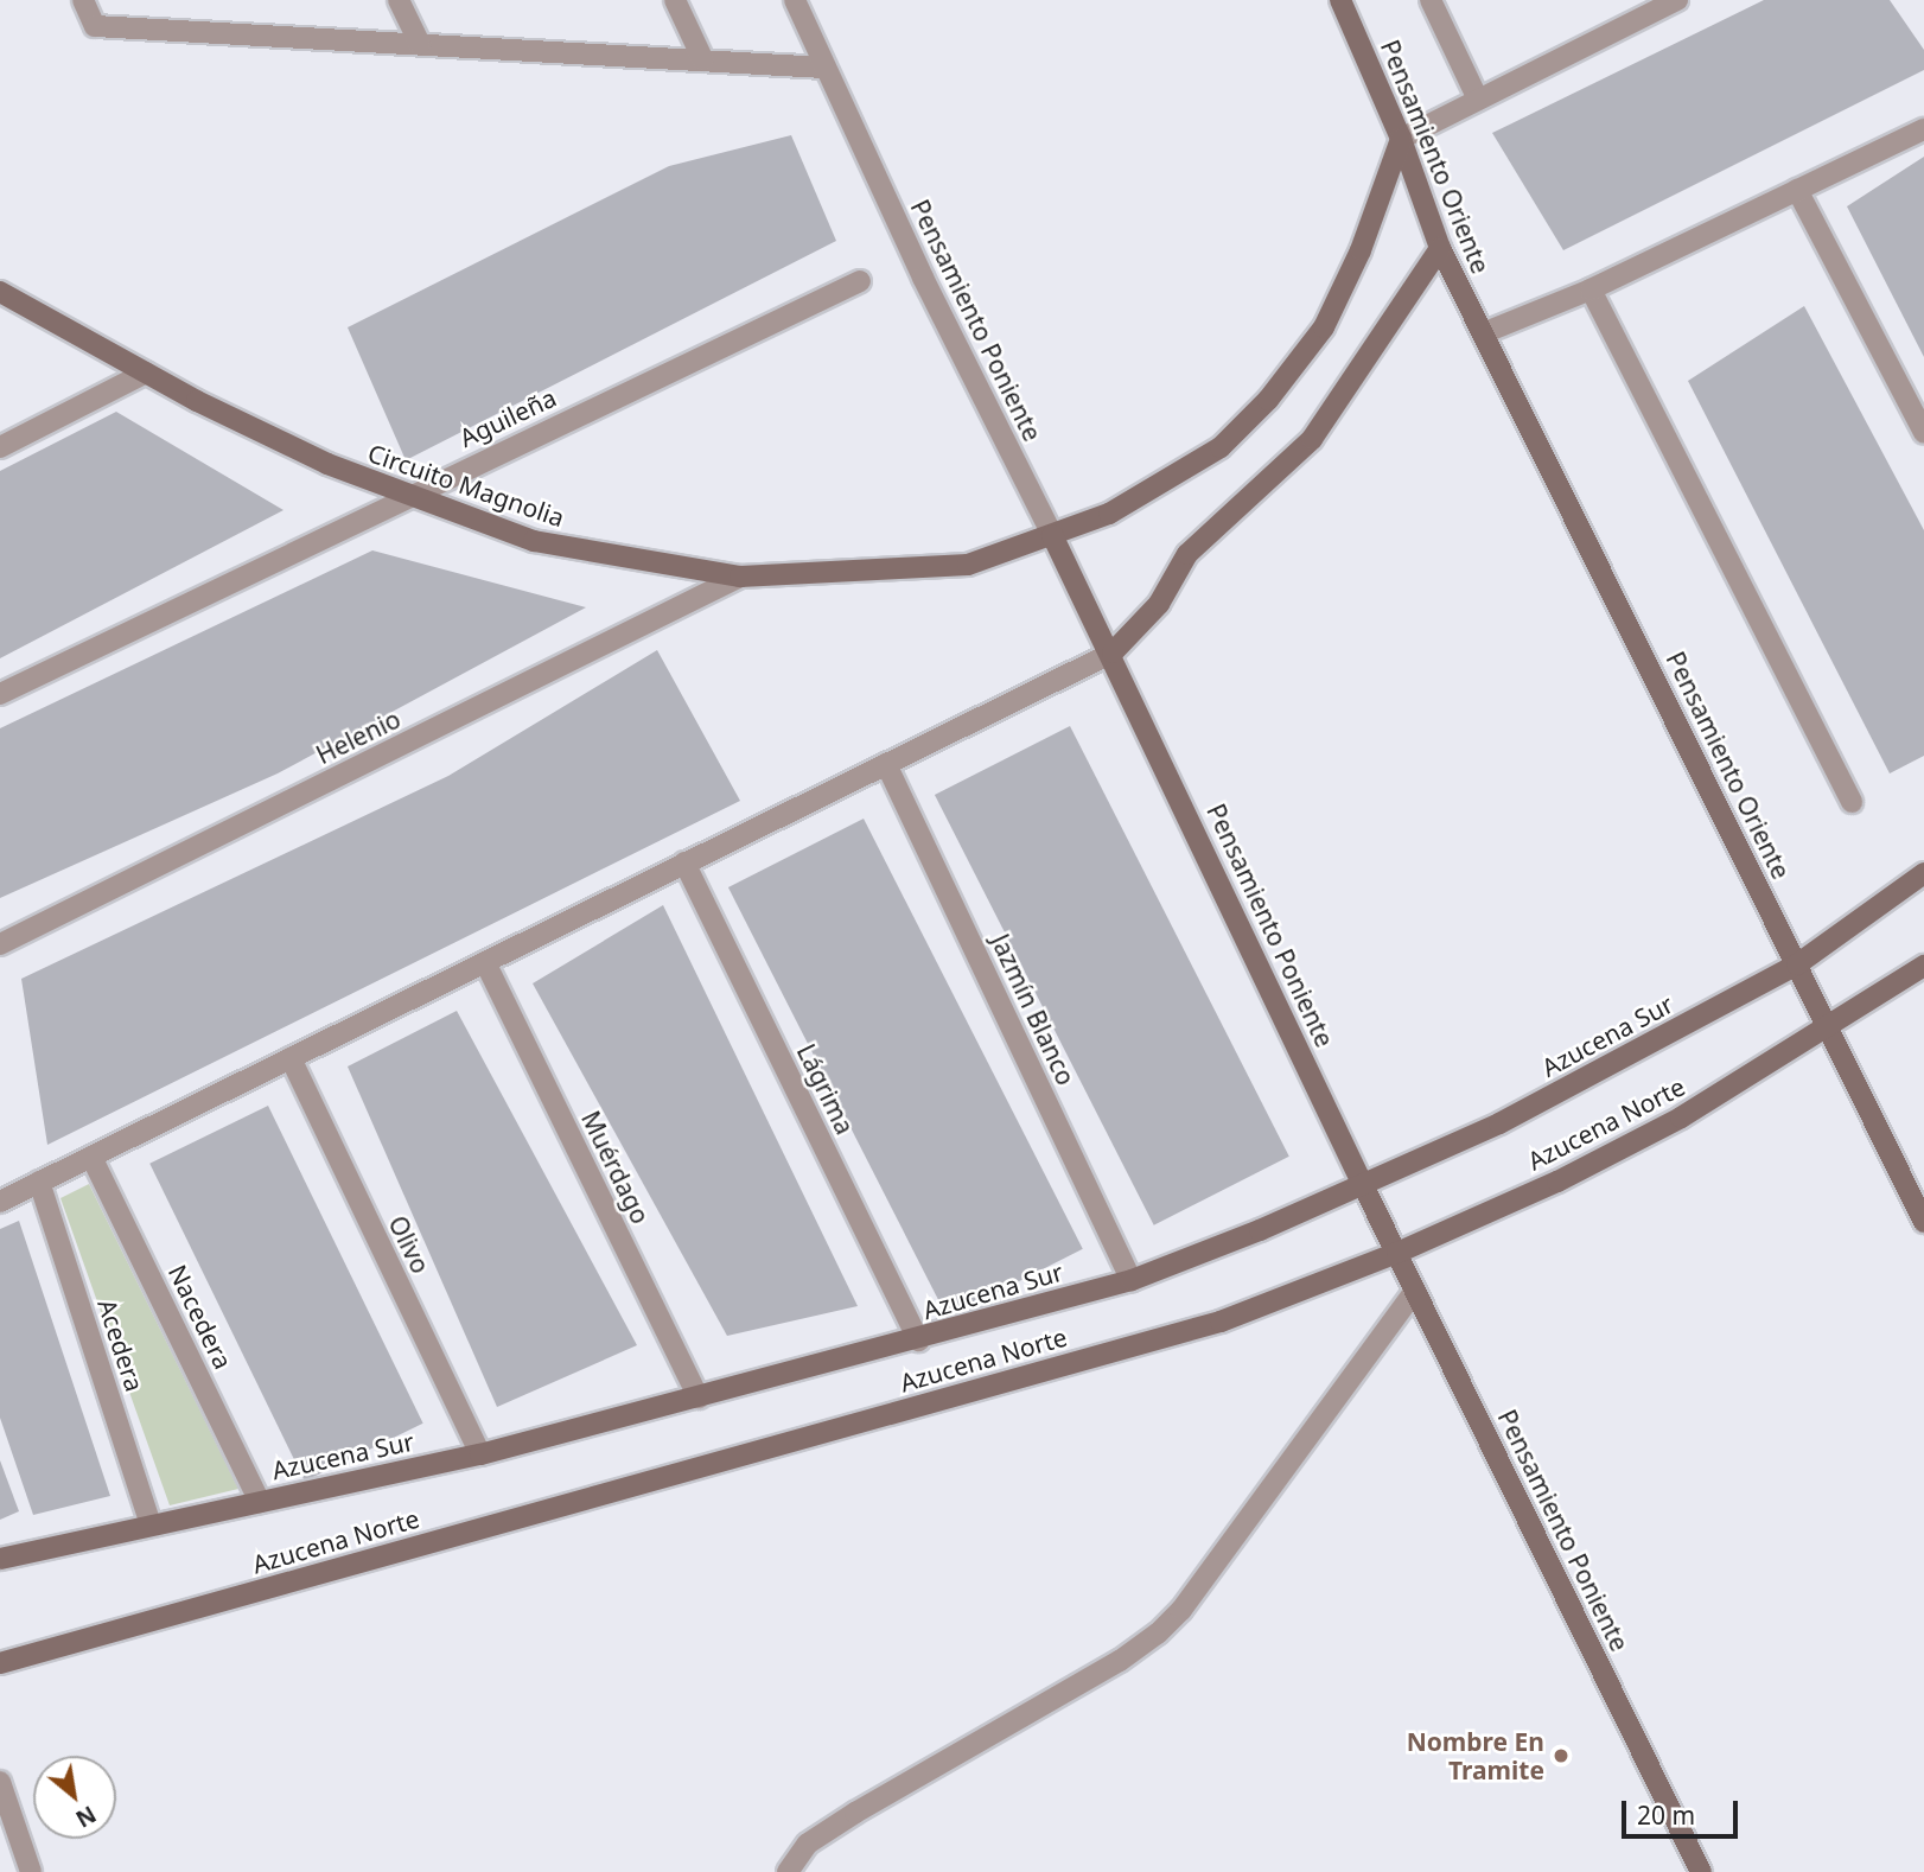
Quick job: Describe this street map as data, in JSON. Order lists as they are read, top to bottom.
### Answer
{
  "streets": {
    "street": [
      "Pensamiento Oriente",
      "Pensamiento Poniente",
      "Aguileña",
      "Circuito Magnolia",
      "Helenio",
      "Jazmín Blanco",
      "Azucena Sur",
      "Lágrima",
      "Azucena Norte",
      "Muérdago",
      "Olivo",
      "Nacedera",
      "Acedera"
    ]
  },
  "crossings": [
    ["Pensamiento Oriente", "Circuito Magnolia"],
    ["Pensamiento Oriente", "Azucena Sur"],
    ["Pensamiento Oriente", "Azucena Norte"],
    ["Pensamiento Poniente", "Circuito Magnolia"],
    ["Pensamiento Poniente", "Azucena Sur"],
    ["Pensamiento Poniente", "Azucena Norte"],
    ["Aguileña", "Circuito Magnolia"],
    ["Circuito Magnolia", "Helenio"],
    ["Jazmín Blanco", "Azucena Sur"],
    ["Azucena Sur", "Lágrima"],
    ["Azucena Sur", "Muérdago"],
    ["Azucena Sur", "Olivo"],
    ["Azucena Sur", "Nacedera"],
    ["Azucena Sur", "Acedera"]
  ],
  "places": ["Nombre En Tramite"],
  "scale_bar": "20 m",
  "north": "bottom right"
}
